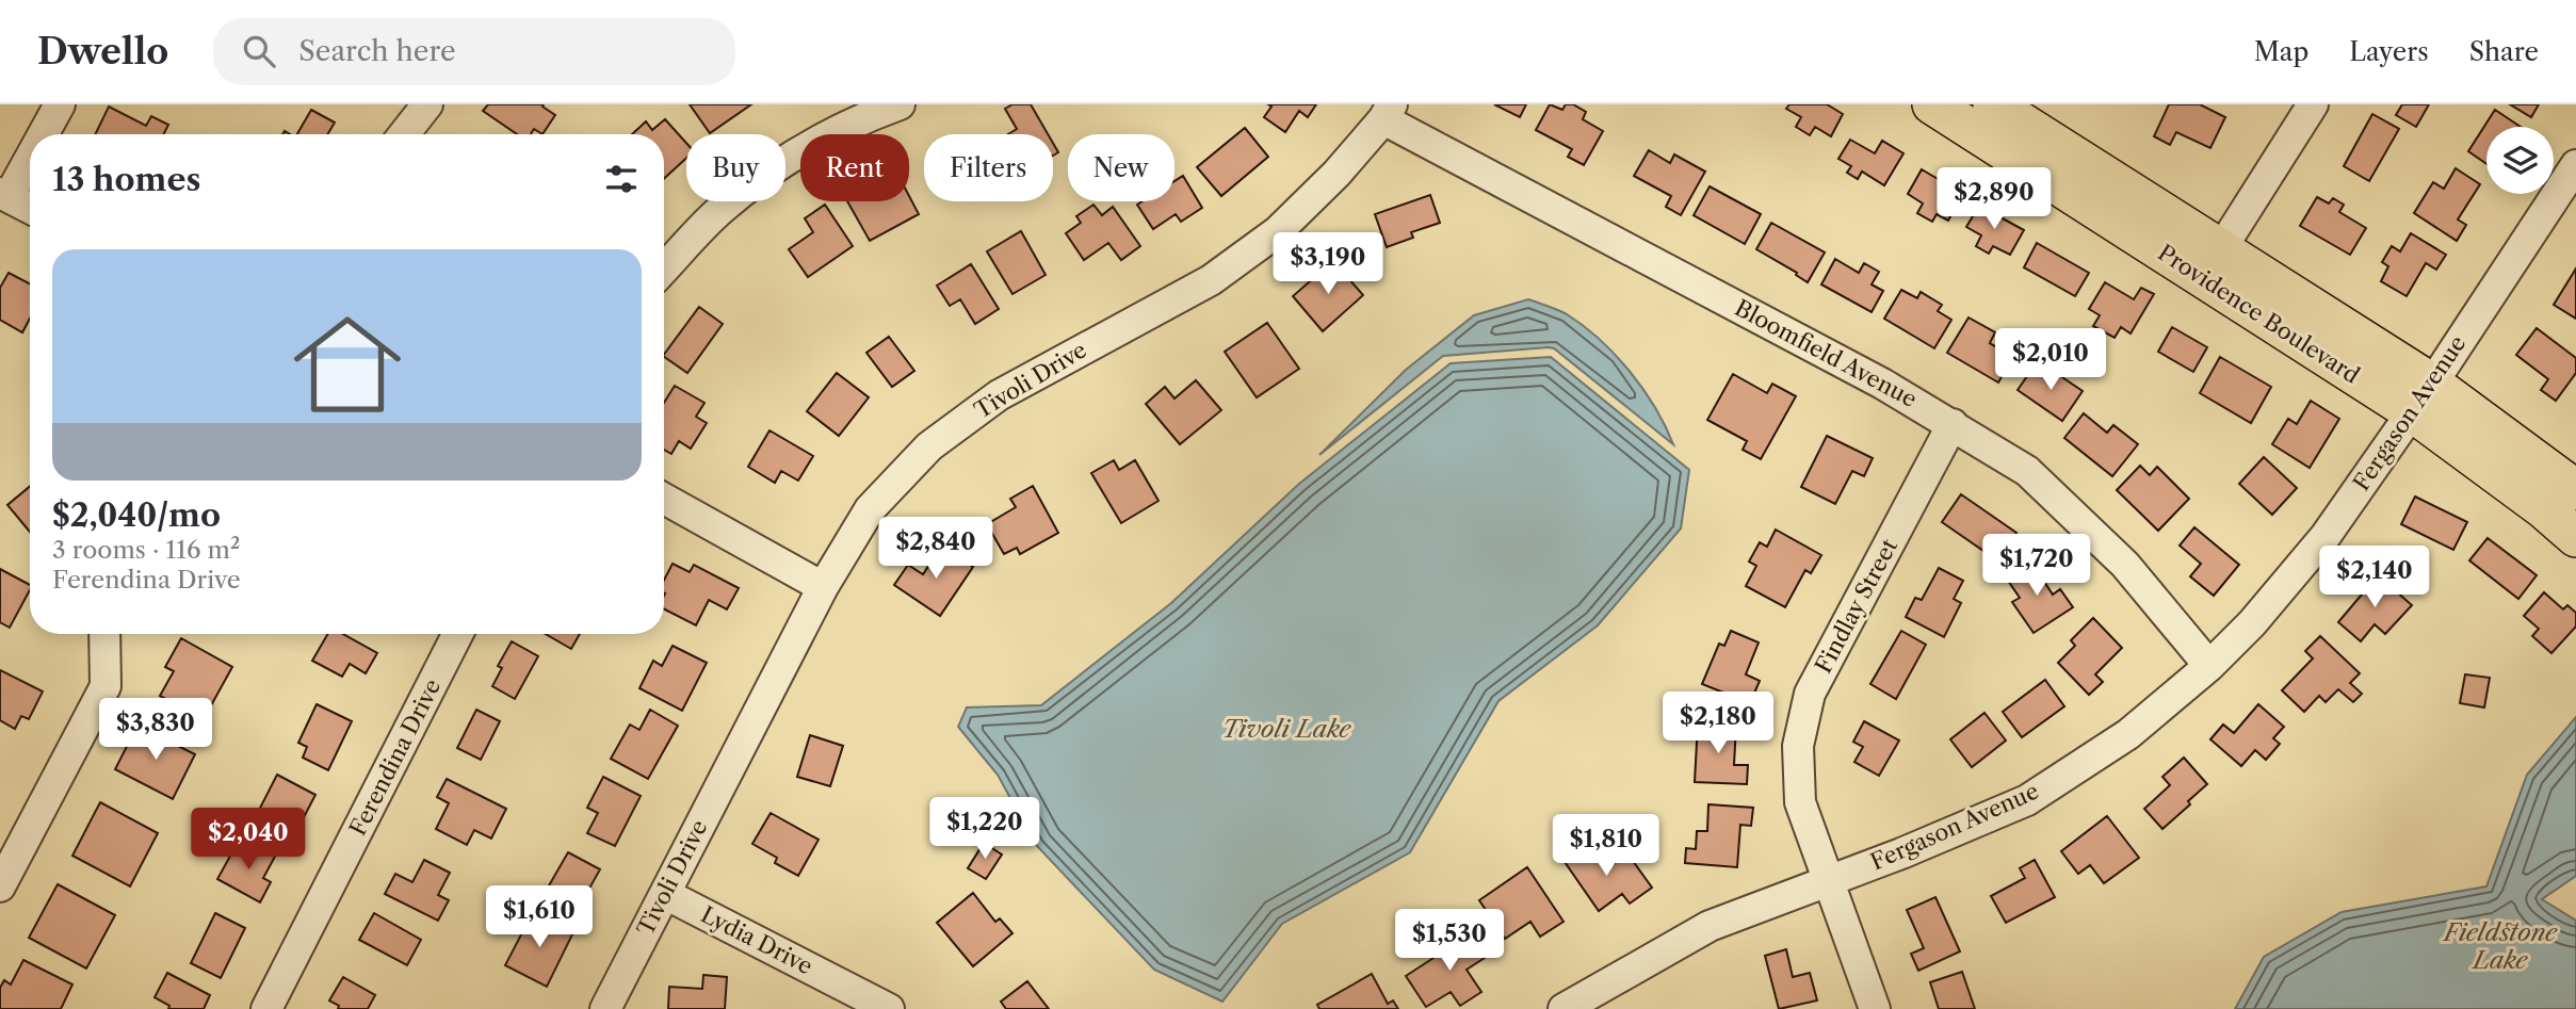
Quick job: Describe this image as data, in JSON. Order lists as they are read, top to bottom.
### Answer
{
  "streets": {
    "main road": ["Providence Boulevard"],
    "street": [
      "Bloomfield Avenue",
      "Tivoli Drive",
      "Fergason Avenue",
      "Findlay Street",
      "Ferendina Drive",
      "Lydia Drive"
    ]
  },
  "crossings": [
    ["Providence Boulevard", "Fergason Avenue"],
    ["Bloomfield Avenue", "Tivoli Drive"],
    ["Bloomfield Avenue", "Fergason Avenue"],
    ["Bloomfield Avenue", "Findlay Street"],
    ["Tivoli Drive", "Lydia Drive"],
    ["Fergason Avenue", "Findlay Street"]
  ],
  "water": ["Tivoli Lake", "Fieldstone Lake"],
  "page": {
    "header": "Dwello",
    "search": "Search here",
    "nav": ["Map", "Layers", "Share"],
    "chip": [
      "Buy",
      "Rent",
      "Filters",
      "New"
    ],
    "heading": "13 homes",
    "price": [
      "$2,890",
      "$3,190",
      "$2,010",
      "$2,840",
      "$1,720",
      "$2,140",
      "$2,180",
      "$3,830",
      "$1,220",
      "$2,040",
      "$1,810",
      "$1,610",
      "$1,530"
    ],
    "list": [
      {
        "name": "$2,040/mo",
        "note": "3 rooms · 116 m² · Ferendina Drive"
      }
    ]
  }
}
